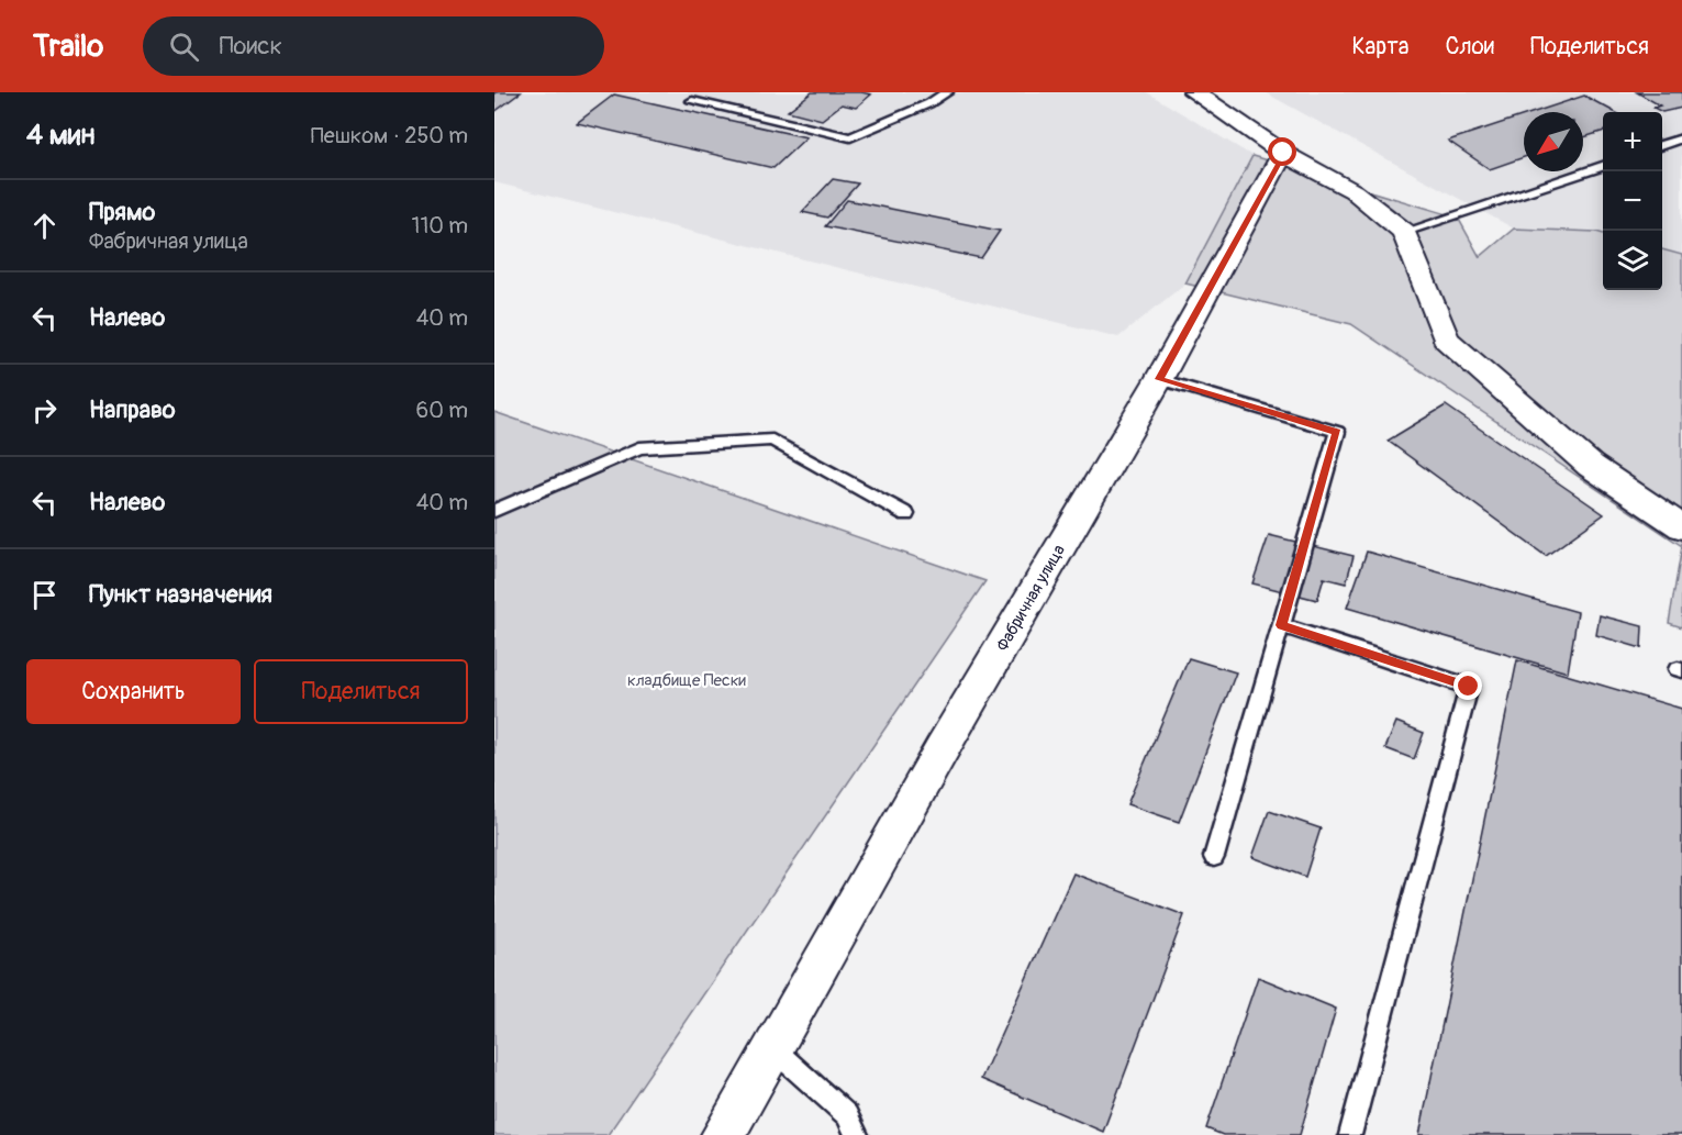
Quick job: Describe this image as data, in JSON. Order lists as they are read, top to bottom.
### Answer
{
  "streets": {
    "street": ["Фабричная улица"]
  },
  "parks": ["кладбище Пески"],
  "north": "bottom left",
  "page": {
    "header": "Trailo",
    "search": "Поиск",
    "nav": ["Карта", "Слои", "Поделиться"],
    "heading": ["4 мин", "Пешком · 250 m"],
    "map_buttons": ["+", "−"],
    "list": [
      ["Прямо", "Фабричная улица", "110 m"],
      ["Налево", "40 m"],
      ["Направо", "60 m"],
      ["Налево", "40 m"],
      "Пункт назначения"
    ],
    "buttons": ["Сохранить", "Поделиться"]
  }
}
